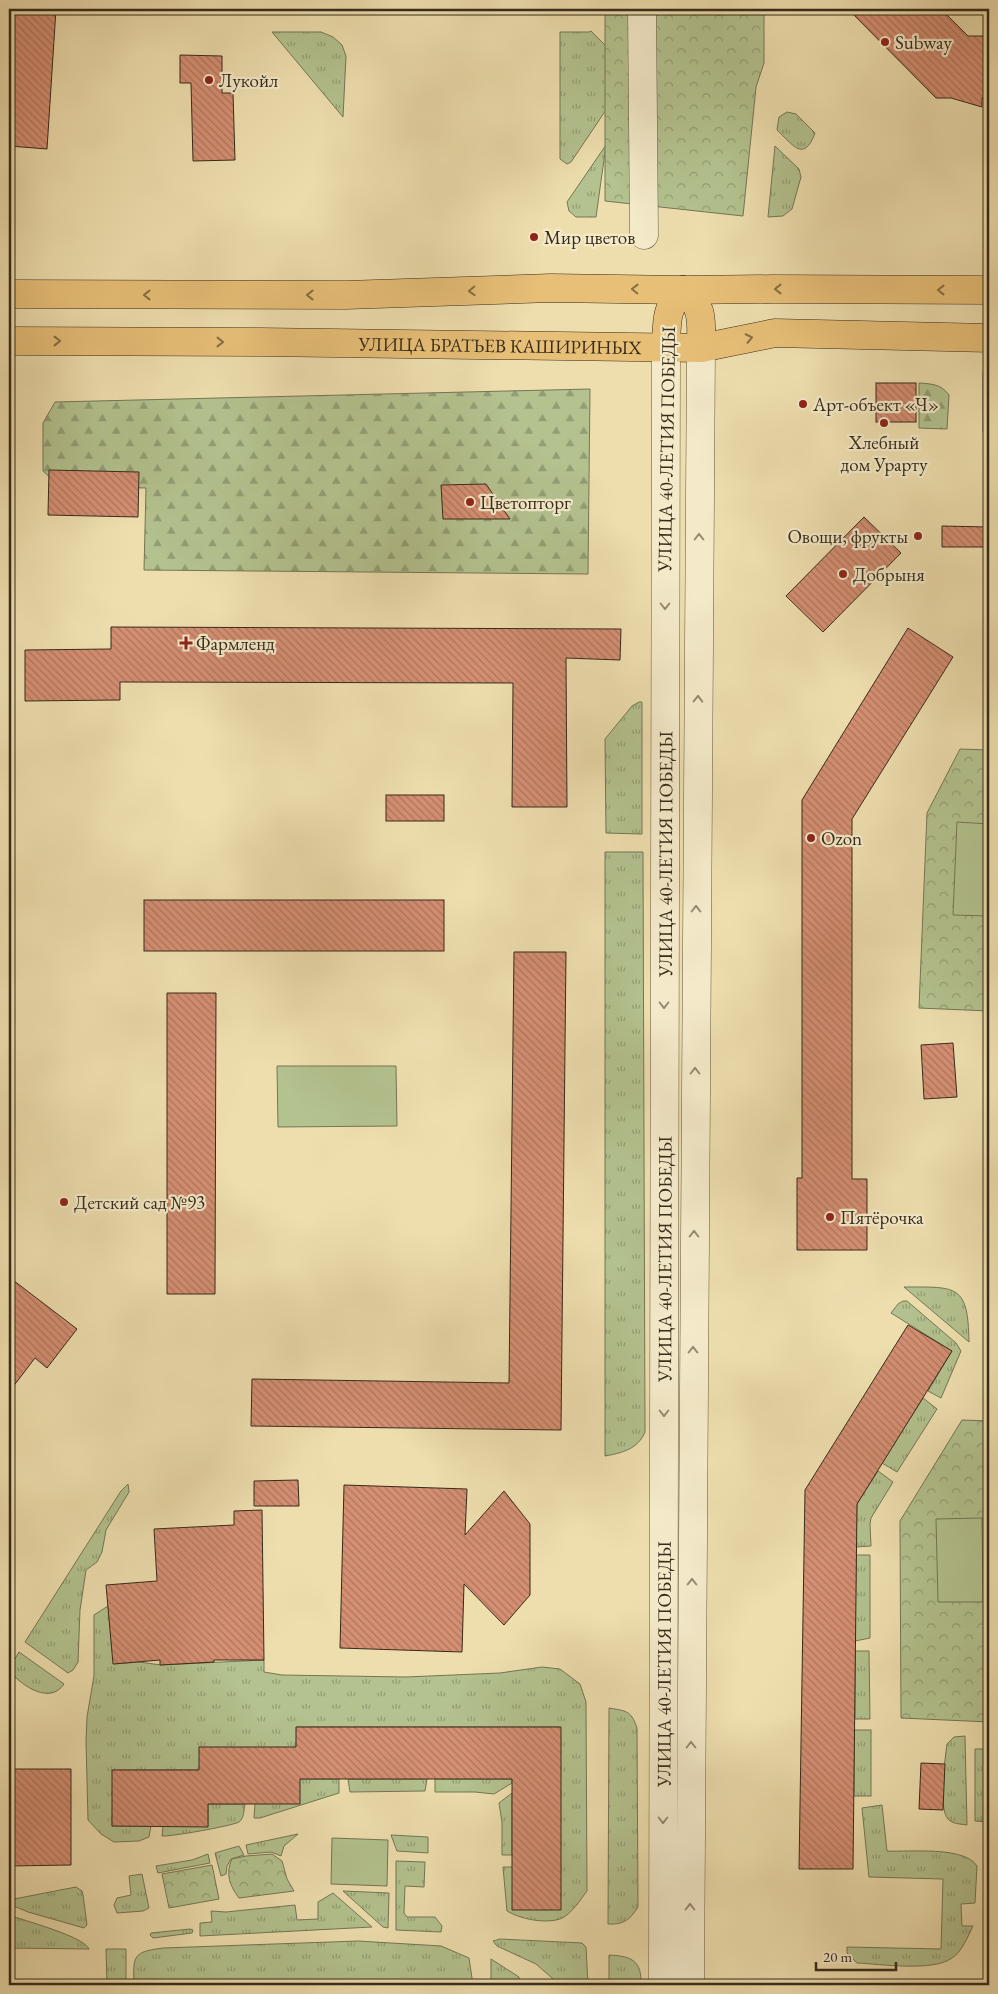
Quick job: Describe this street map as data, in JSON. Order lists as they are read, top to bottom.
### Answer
{
  "streets": {
    "main road": ["УЛИЦА БРАТЬЕВ КАШИРИНЫХ", "УЛИЦА 40-ЛЕТИЯ ПОБЕДЫ"]
  },
  "crossings": [
    ["УЛИЦА БРАТЬЕВ КАШИРИНЫХ", "УЛИЦА 40-ЛЕТИЯ ПОБЕДЫ"]
  ],
  "places": {
    "other": [
      "Subway",
      "Лукойл",
      "Мир цветов",
      "Арт-объект «Ч»",
      "Хлебный дом Урарту",
      "Цветопторг",
      "Овощи, фрукты",
      "Добрыня",
      "Ozon",
      "Детский сад №93",
      "Пятёрочка"
    ],
    "health": ["Фармленд"]
  },
  "scale_bar": "20 m"
}
